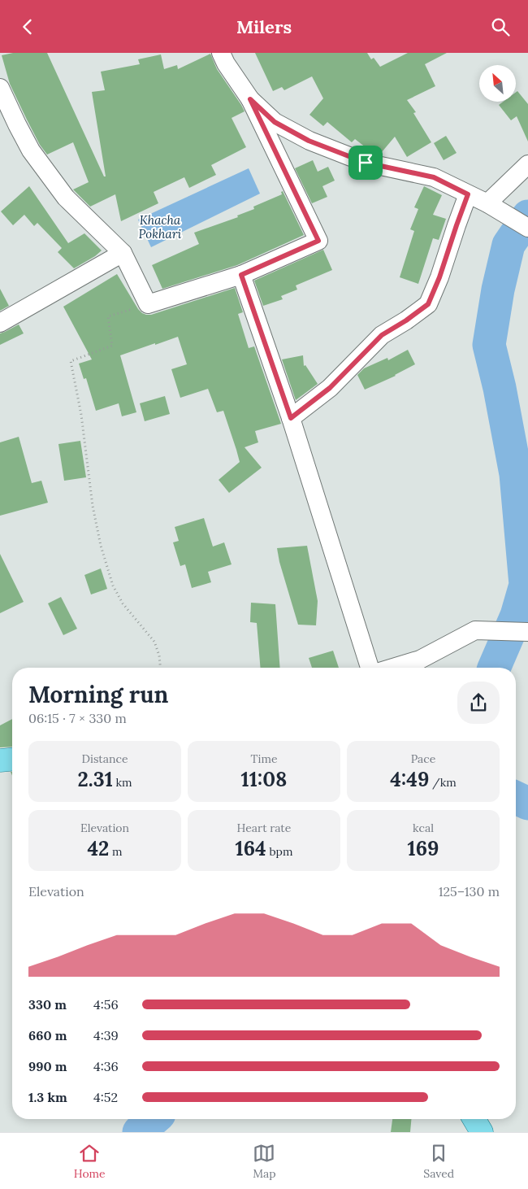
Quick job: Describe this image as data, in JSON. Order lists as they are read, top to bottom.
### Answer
{
  "water": ["Khacha Pokhari"],
  "north": "top left",
  "page": {
    "header": "Milers",
    "heading": ["Morning run", "06:15 · 7 × 330 m"],
    "stats": [
      ["Distance", "2.31 km"],
      ["Time", "11:08"],
      ["Pace", "4:49 /km"],
      ["Elevation", "42 m"],
      ["Heart rate", "164 bpm"],
      ["kcal", "169"]
    ],
    "chart": ["Elevation", "125–130 m"],
    "list": [
      {
        "name": "330 m",
        "note": "4:56"
      },
      {
        "name": "660 m",
        "note": "4:39"
      },
      {
        "name": "990 m",
        "note": "4:36"
      },
      {
        "name": "1.3 km",
        "note": "4:52"
      }
    ],
    "tabs": ["Home", "Map", "Saved"]
  }
}
